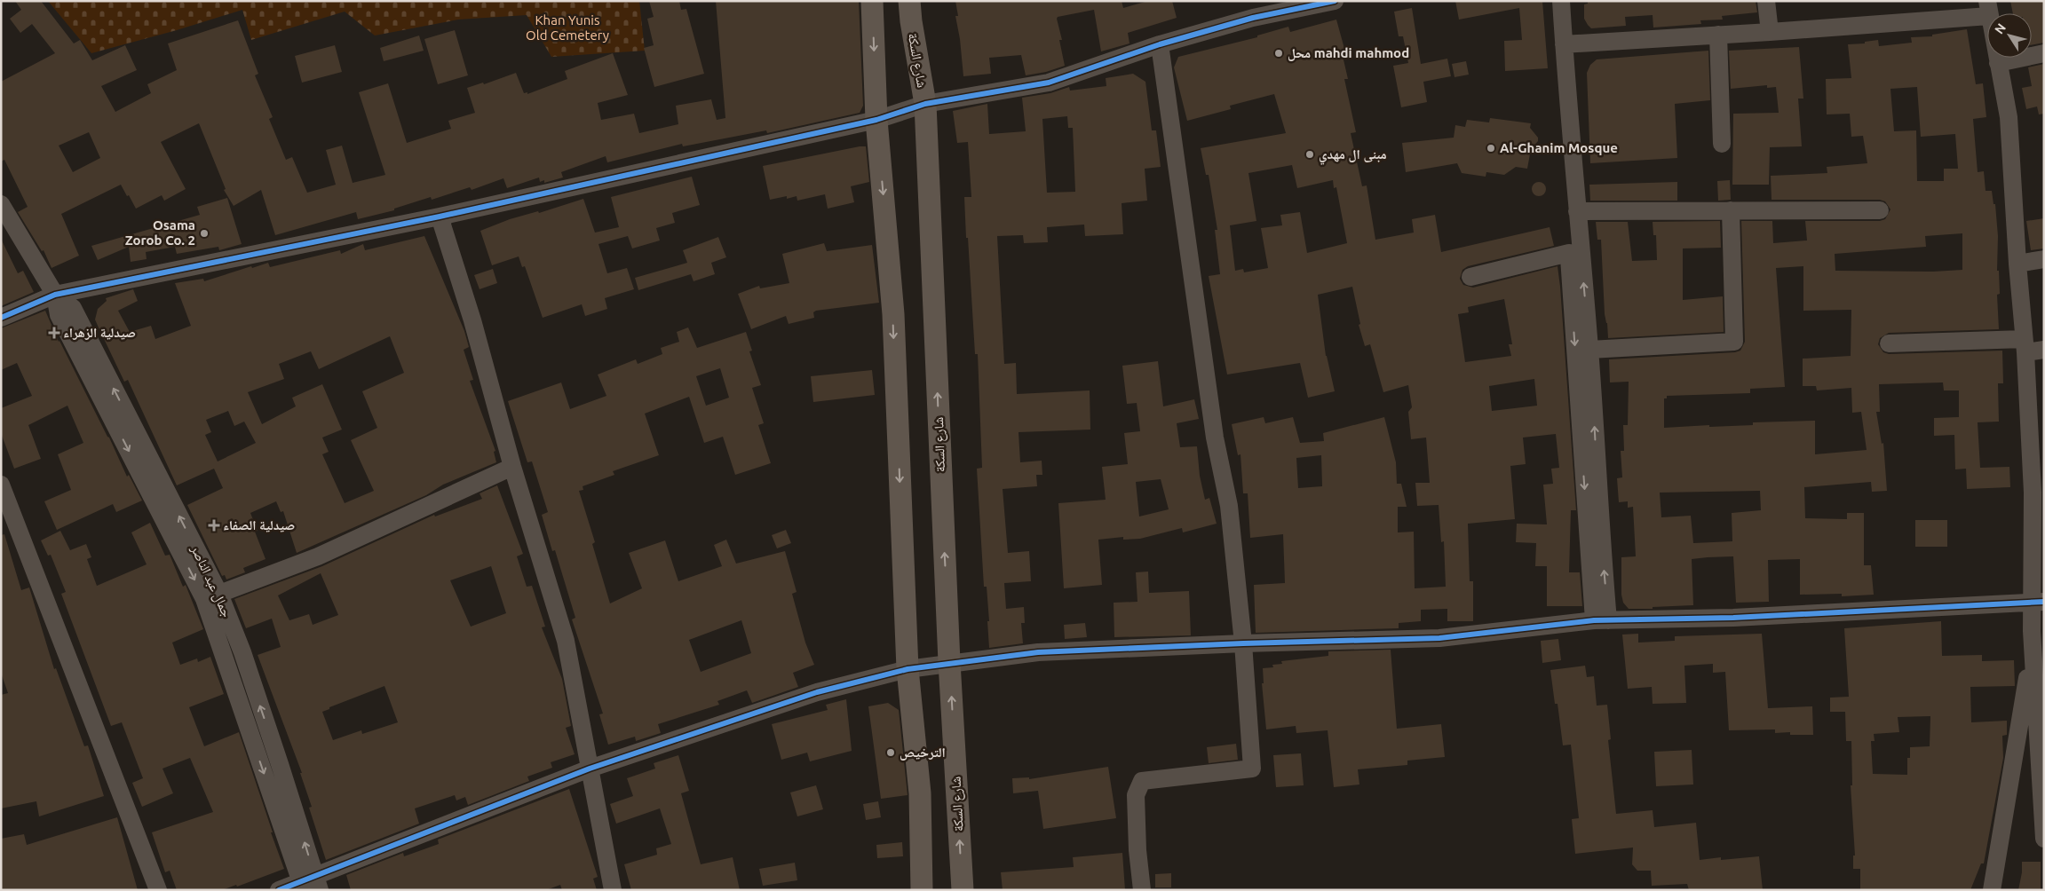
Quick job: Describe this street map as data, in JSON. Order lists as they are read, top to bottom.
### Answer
{
  "streets": {
    "main road": ["شارع السكة"],
    "street": ["جمال عبد الناصر"]
  },
  "parks": ["Khan Yunis Old Cemetery"],
  "places": {
    "other": [
      "محل mahdi mahmod",
      "Al-Ghanim Mosque",
      "مبنى ال مهدي",
      "Osama Zorob Co. 2",
      "الترخيص"
    ],
    "health": ["صيدلية الزهراء", "صيدلية الصفاء"]
  },
  "north": "top left"
}
